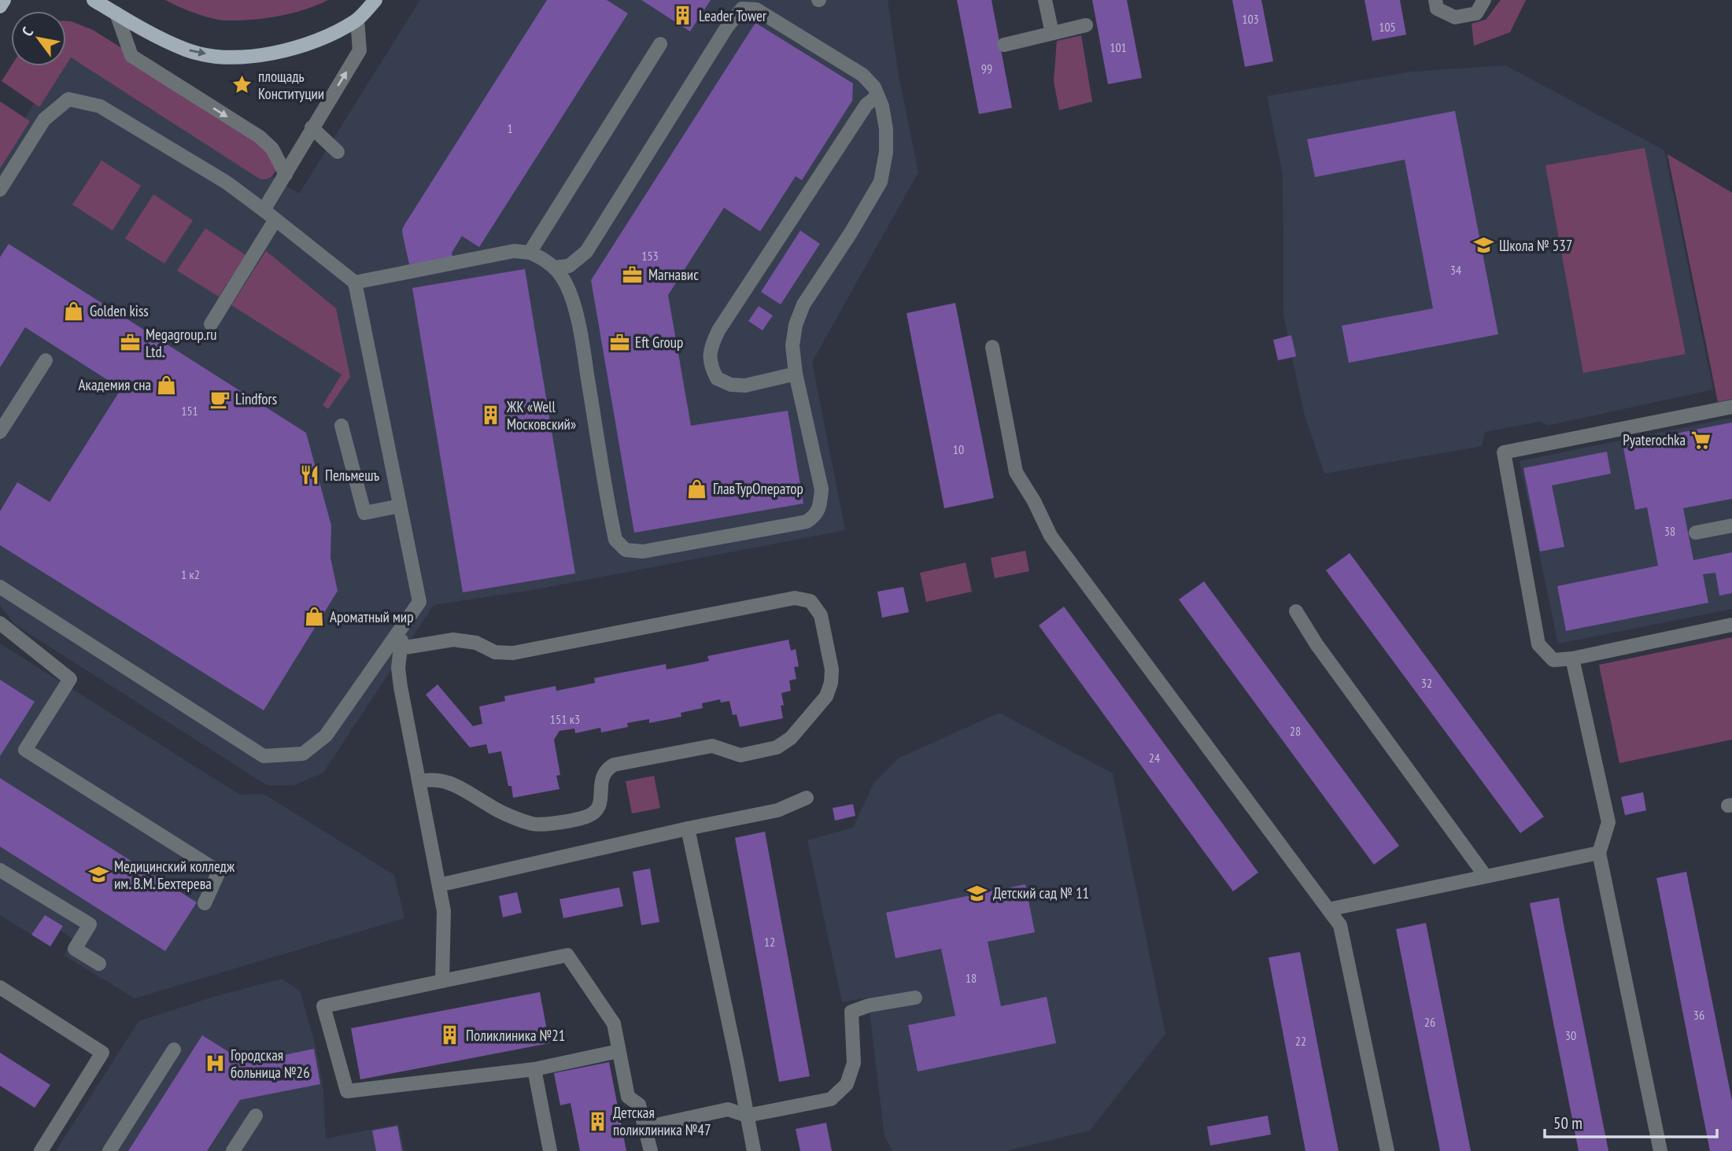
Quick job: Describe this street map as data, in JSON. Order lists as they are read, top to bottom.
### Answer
{
  "places": {
    "building": [
      "Leader Tower",
      "ЖК «Well Московский»",
      "Поликлиника №21",
      "Детская поликлиника №47"
    ],
    "place": ["площадь Конституции"],
    "school or university": ["Школа № 537", "Медицинский колледж им. В.М. Бехтерева", "Детский сад № 11"],
    "office": ["Магнавис", "Eft Group", "Megagroup.ru Ltd."],
    "shop": [
      "Golden kiss",
      "Академия сна",
      "ГлавТурОператор",
      "Ароматный мир"
    ],
    "cafe": ["Lindfors"],
    "supermarket": ["Pyaterochka"],
    "restaurant": ["Пельмешъ"],
    "hospital": ["Городская больница №26"]
  },
  "house_numbers": [
    "103",
    "105",
    "101",
    "99",
    "1",
    "153",
    "34",
    "151",
    "10",
    "38",
    "1 к2",
    "32",
    "151 к3",
    "28",
    "24",
    "12",
    "18",
    "36",
    "26",
    "30",
    "22"
  ],
  "scale_bar": "50 m",
  "north": "top left"
}
